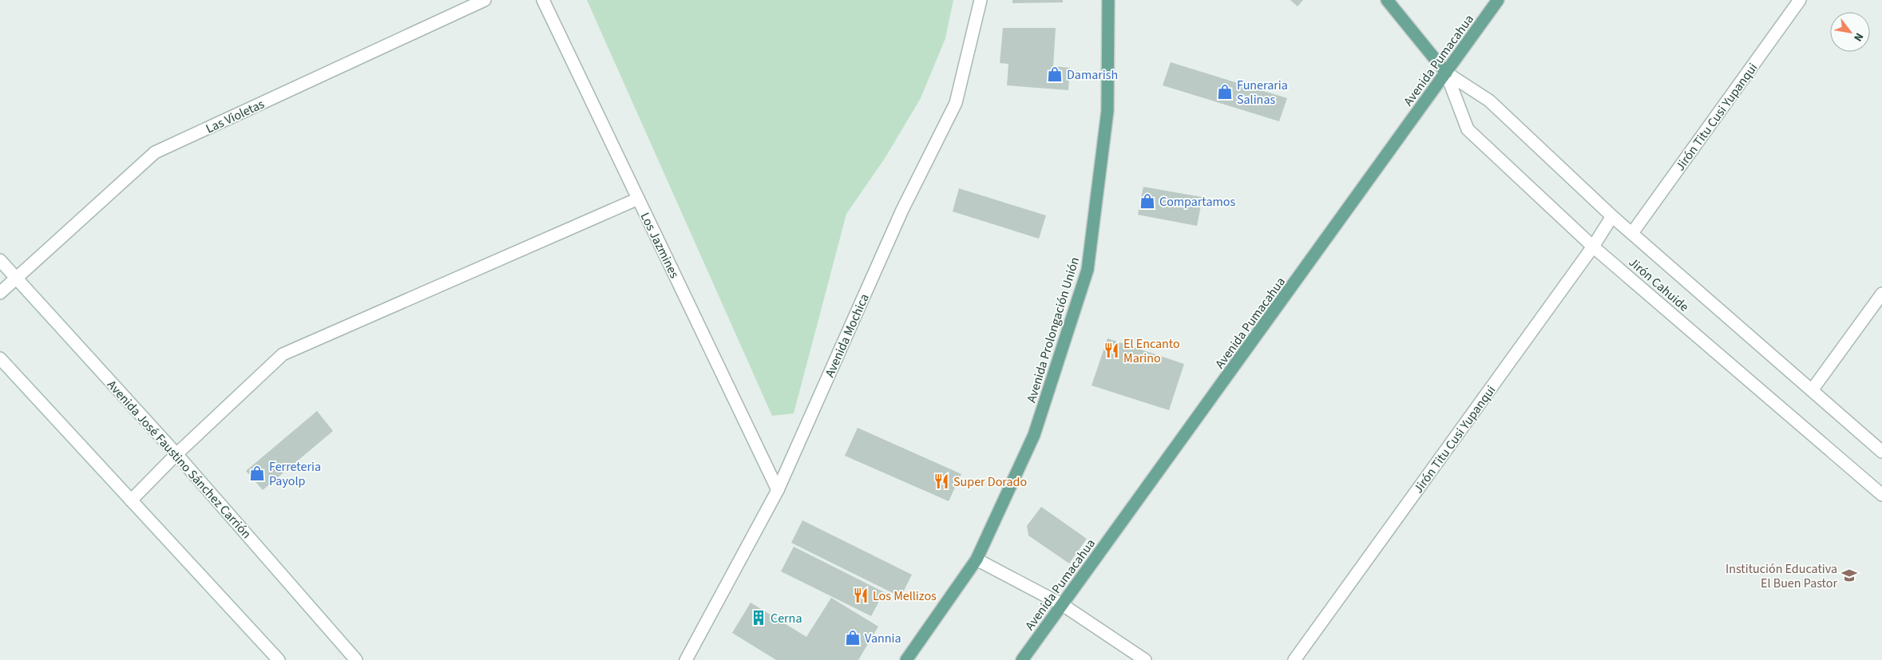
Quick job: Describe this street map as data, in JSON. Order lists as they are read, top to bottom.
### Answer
{
  "streets": {
    "main road": ["Avenida Pumacahua", "Jirón Cahuide", "Avenida Prolongación Unión"],
    "street": [
      "Las Violetas",
      "Jirón Titu Cusi Yupanqui",
      "Los Jazmines",
      "Avenida Mochica",
      "Avenida José Faustino Sánchez Carrión"
    ]
  },
  "crossings": [
    ["Avenida Pumacahua", "Jirón Cahuide"],
    ["Las Violetas", "Avenida José Faustino Sánchez Carrión"],
    ["Jirón Titu Cusi Yupanqui", "Jirón Cahuide"],
    ["Los Jazmines", "Avenida Mochica"]
  ],
  "places": {
    "shop": [
      "Damarish",
      "Funeraria Salinas",
      "Compartamos",
      "Ferreteria Payolp",
      "Vannia"
    ],
    "restaurant": ["El Encanto Marino", "Super Dorado", "Los Mellizos"],
    "school or university": ["Institución Educativa El Buen Pastor"],
    "building": ["Cerna"]
  },
  "north": "bottom right"
}
